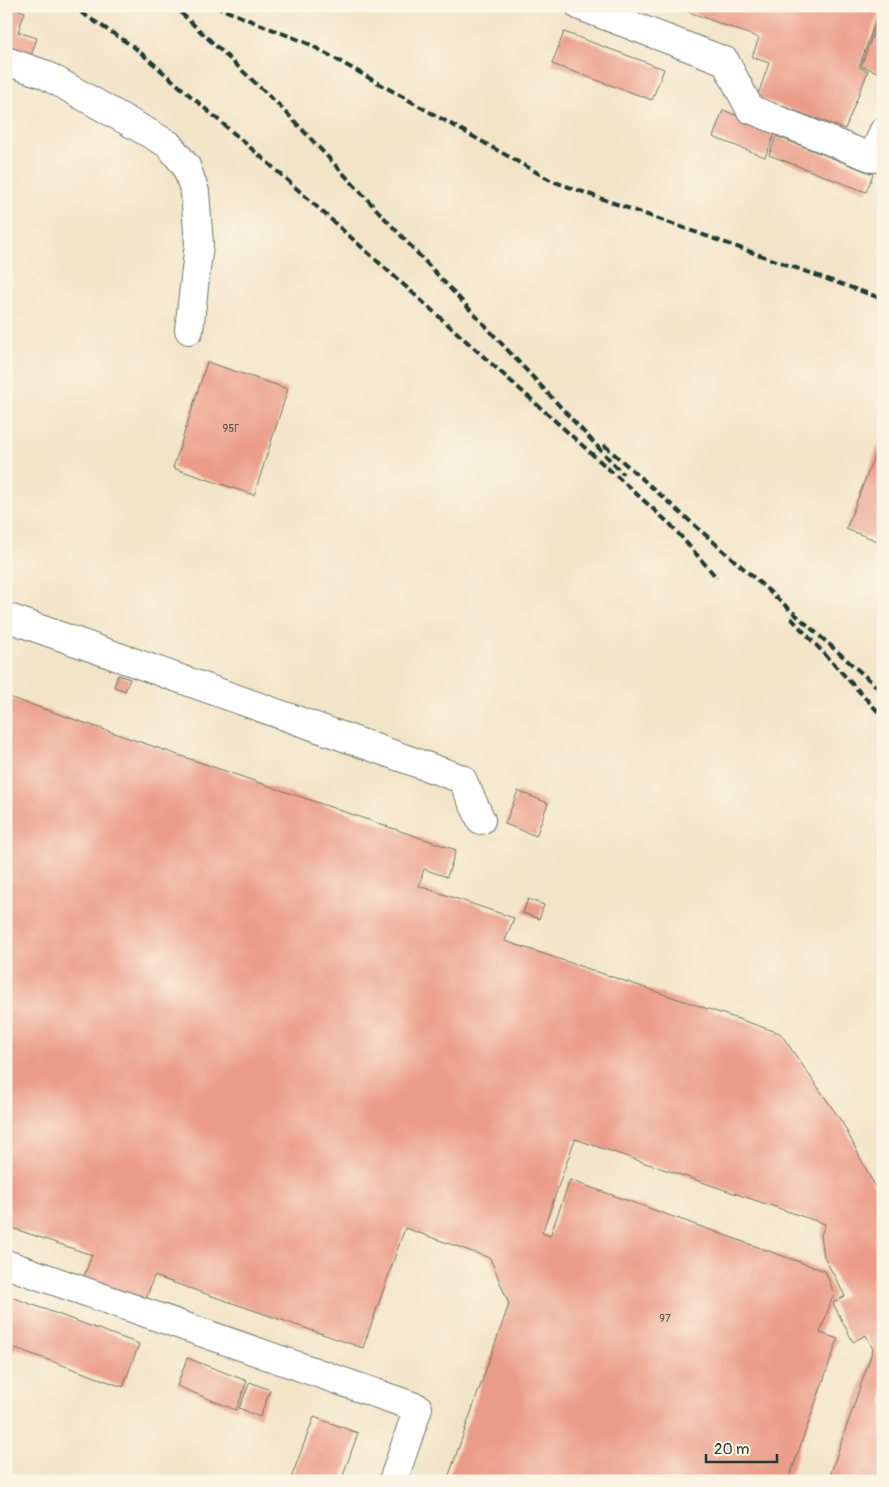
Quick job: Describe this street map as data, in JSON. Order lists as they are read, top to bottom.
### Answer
{
  "house_numbers": ["95Г", "97"],
  "scale_bar": "20 m"
}
